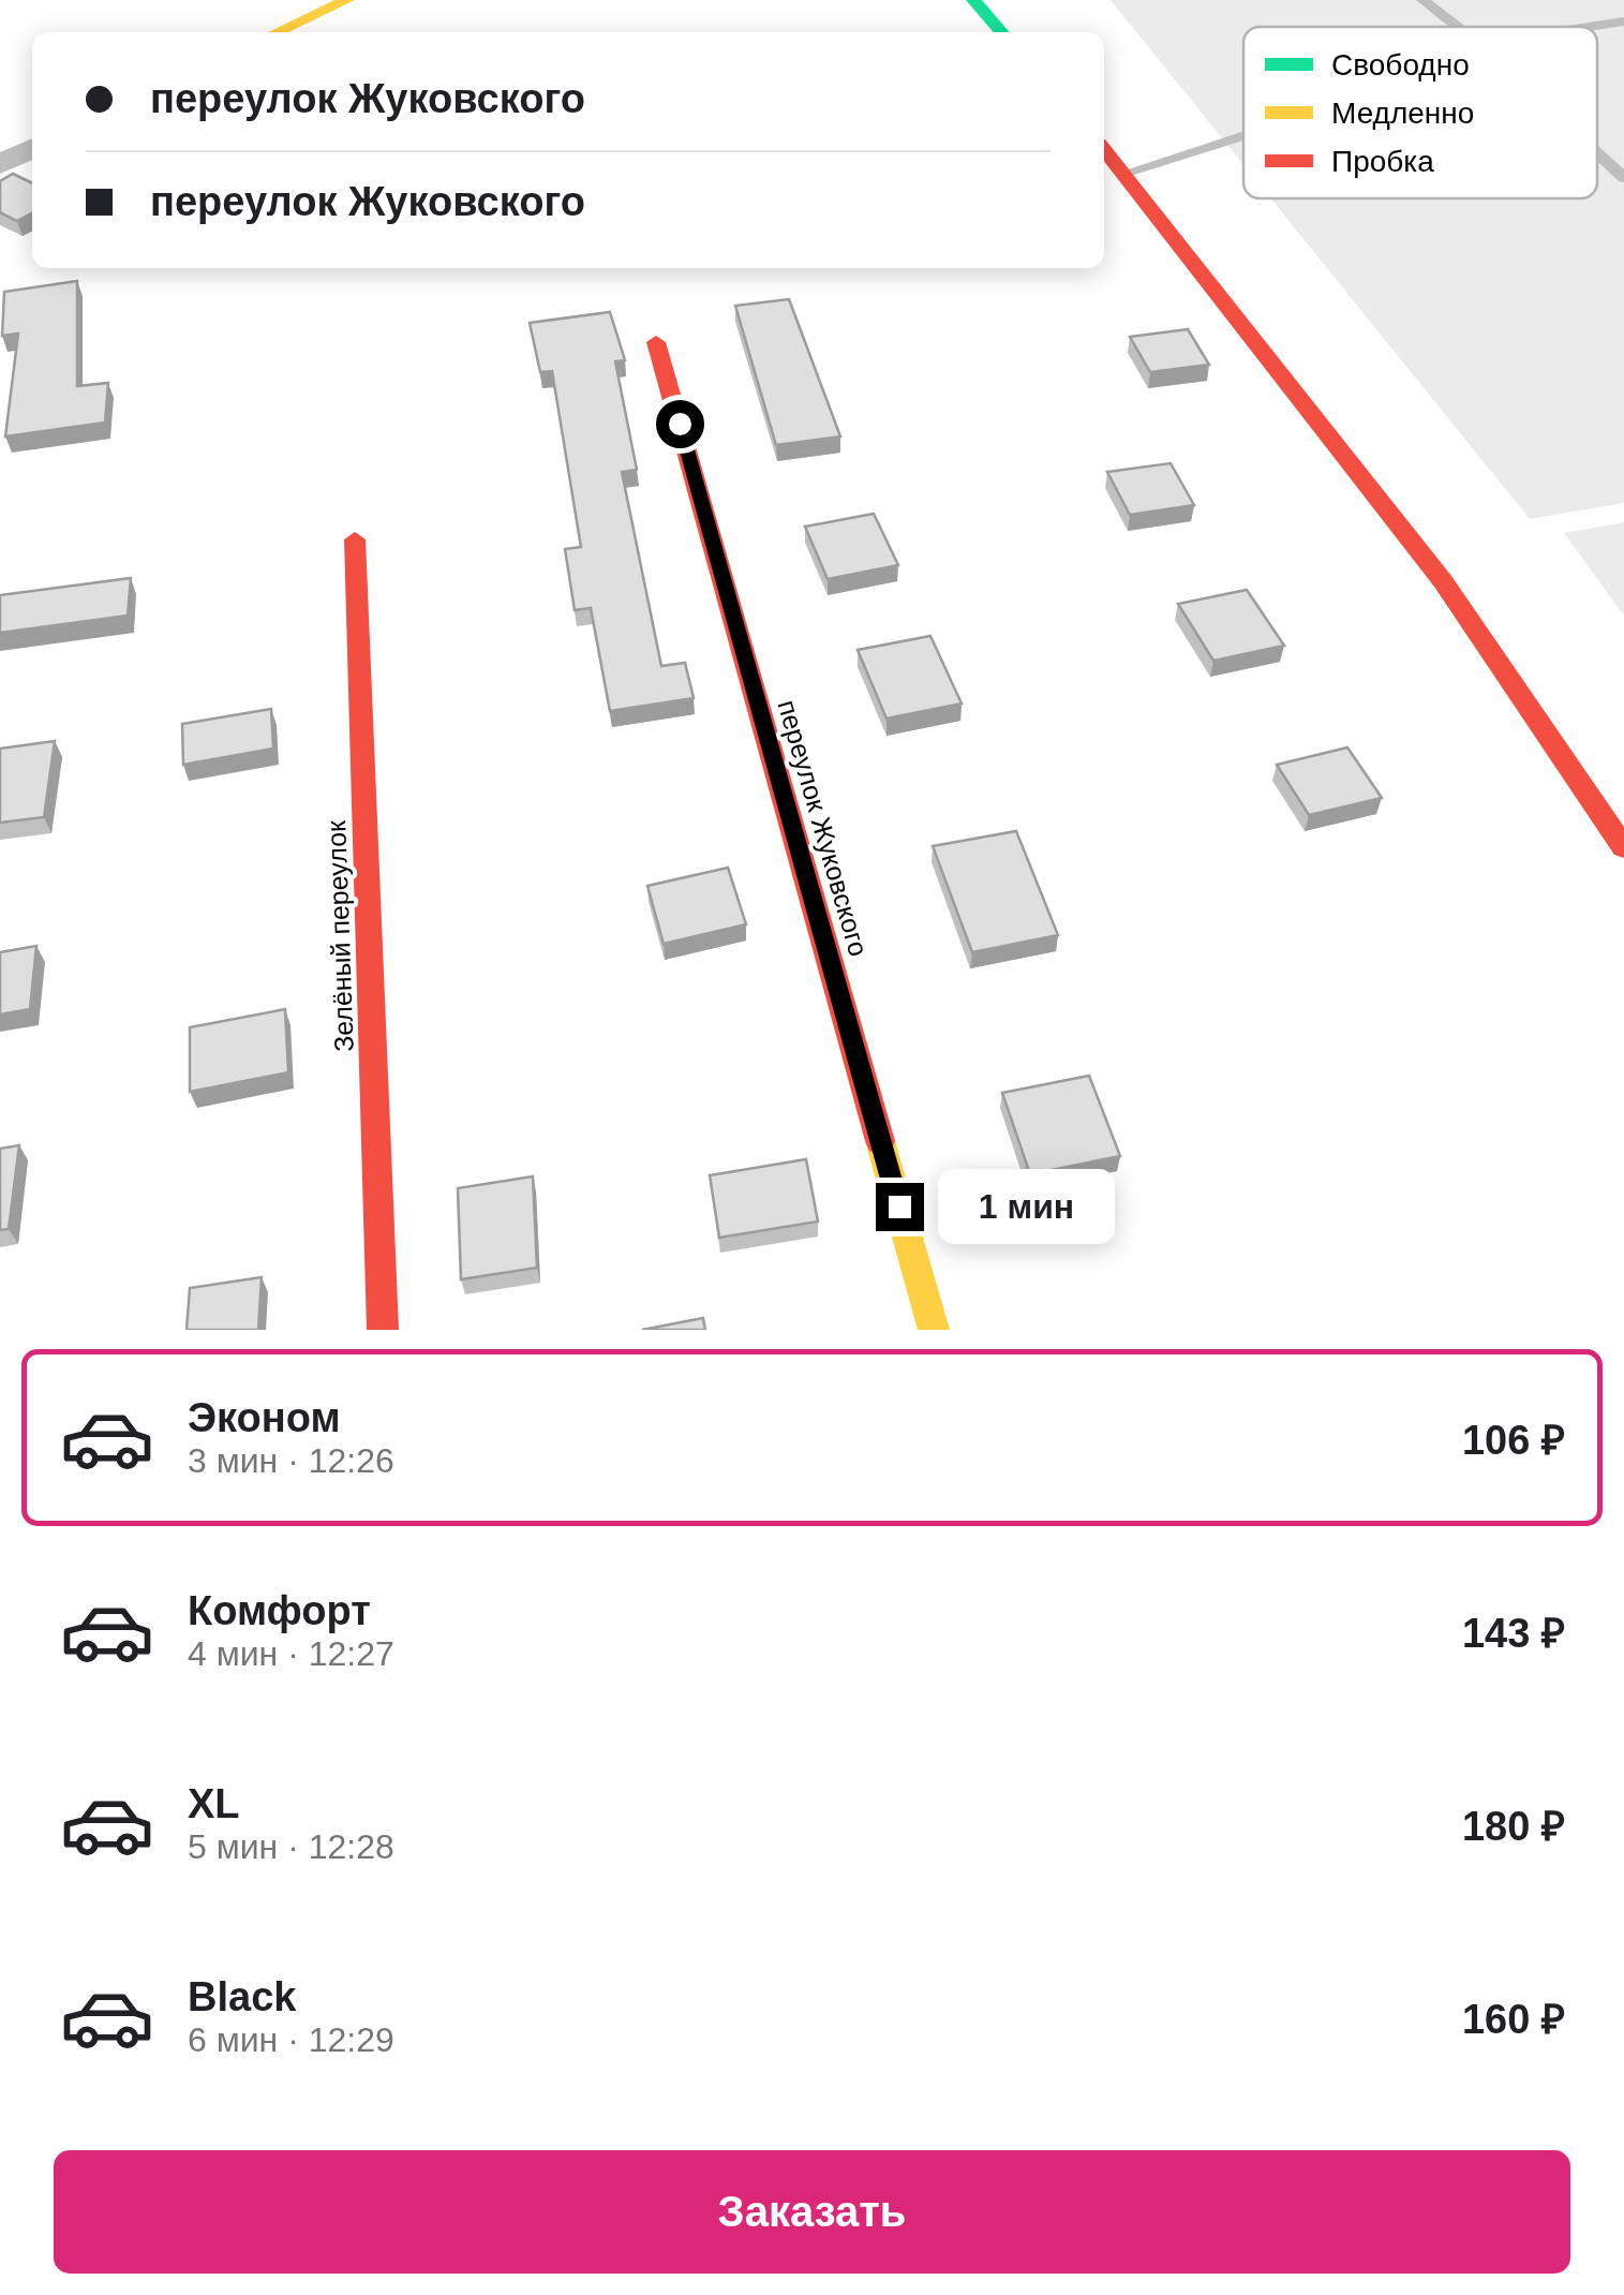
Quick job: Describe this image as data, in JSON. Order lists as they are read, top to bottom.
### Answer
{
  "streets": {
    "street": ["переулок Жуковского", "Зелёный переулок"]
  },
  "legend": ["Свободно", "Медленно", "Пробка"],
  "page": {
    "banner": ["переулок Жуковского", "переулок Жуковского"],
    "bubble": "1 мин",
    "list": [
      {
        "name": "Эконом",
        "note": "3 мин · 12:26",
        "value": "106 ₽"
      },
      {
        "name": "Комфорт",
        "note": "4 мин · 12:27",
        "value": "143 ₽"
      },
      {
        "name": "XL",
        "note": "5 мин · 12:28",
        "value": "180 ₽"
      },
      {
        "name": "Black",
        "note": "6 мин · 12:29",
        "value": "160 ₽"
      }
    ],
    "buttons": "Заказать"
  }
}
